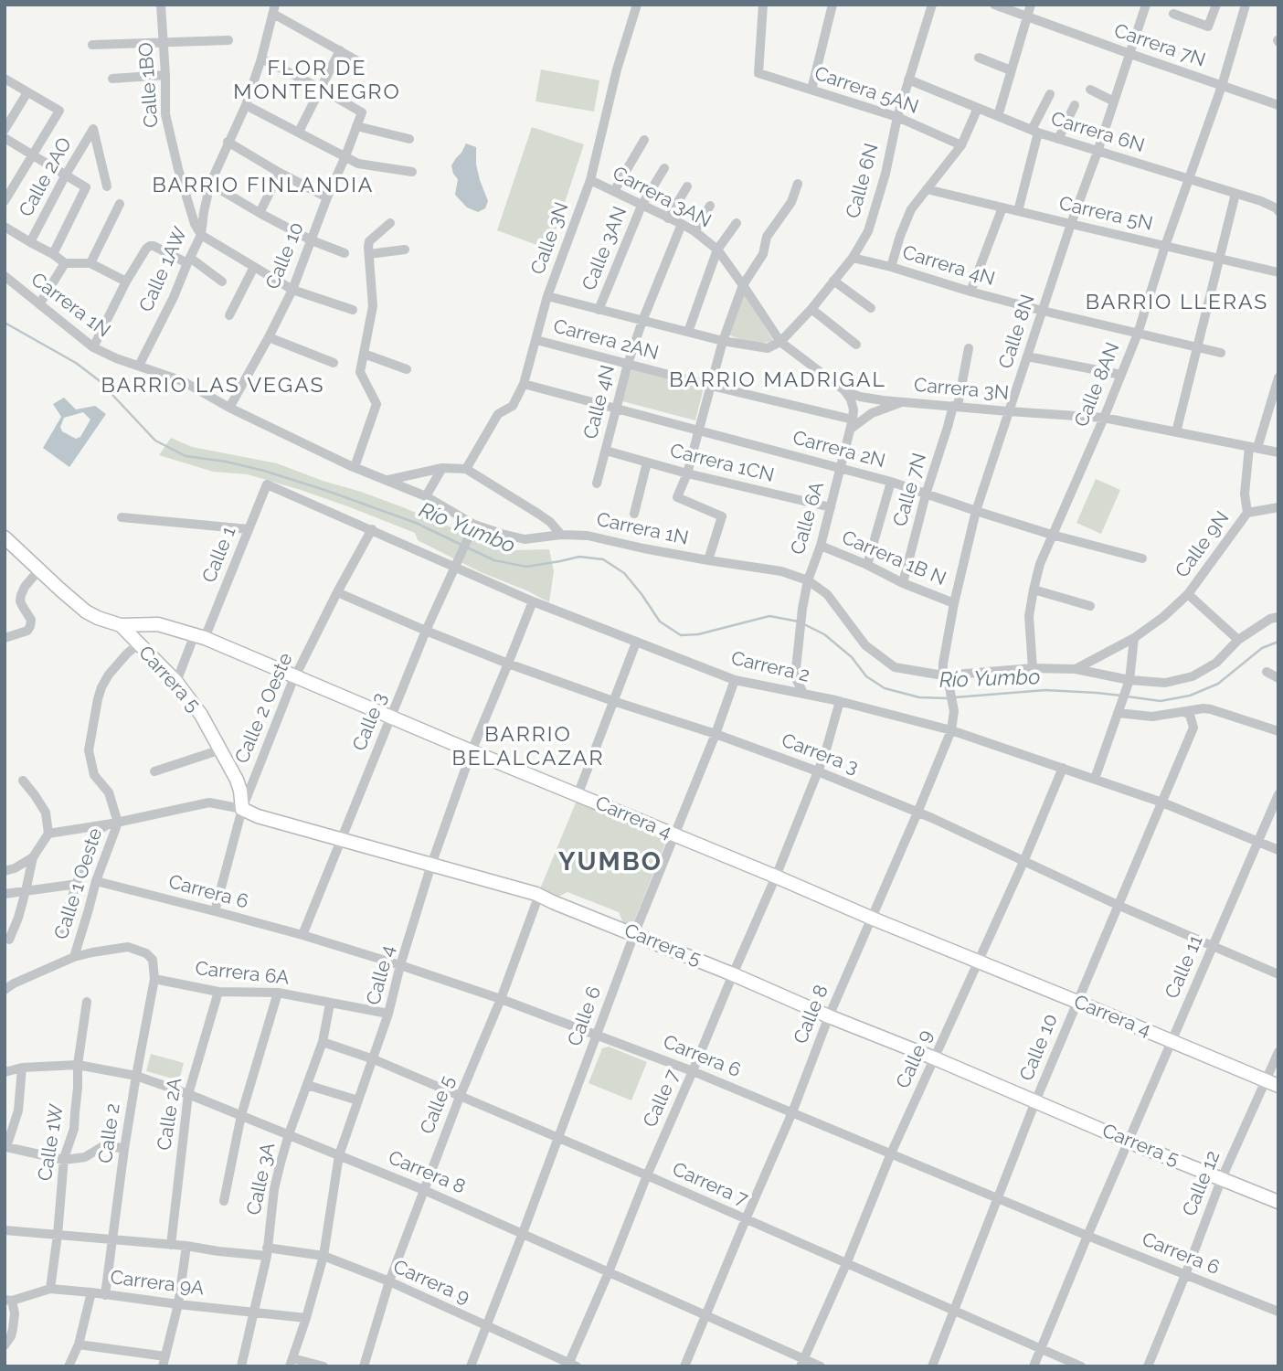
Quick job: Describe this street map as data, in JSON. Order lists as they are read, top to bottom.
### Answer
{
  "streets": {
    "main road": ["Carrera 5", "Carrera 4"],
    "street": [
      "Carrera 7N",
      "Calle 1BO",
      "Carrera 5AN",
      "Carrera 6N",
      "Calle 2AO",
      "Calle 6N",
      "Carrera 3AN",
      "Carrera 5N",
      "Calle 3N",
      "Calle 3AN",
      "Calle 10",
      "Carrera 4N",
      "Calle 1AW",
      "Carrera 1N",
      "Calle 8N",
      "Carrera 2AN",
      "Calle 8AN",
      "Carrera 3N",
      "Calle 4N",
      "Carrera 2N",
      "Carrera 1CN",
      "Calle 7N",
      "Calle 6A",
      "Calle 9N",
      "Calle 1",
      "Carrera 1B N",
      "Carrera 2",
      "Calle 2 Oeste",
      "Calle 3",
      "Carrera 3",
      "Calle 1 Oeste",
      "Carrera 6",
      "Calle 11",
      "Carrera 6A",
      "Calle 4",
      "Calle 8",
      "Calle 6",
      "Calle 9",
      "Calle 7",
      "Calle 5",
      "Calle 2A",
      "Calle 2",
      "Calle 1W",
      "Carrera 8",
      "Calle 3A",
      "Calle 12",
      "Carrera 7",
      "Carrera 9",
      "Carrera 9A"
    ]
  },
  "crossings": [
    ["Carrera 7N", "Calle 8N"],
    ["Carrera 7N", "Calle 8AN"],
    ["Calle 1BO", "Calle 1AW"],
    ["Carrera 5AN", "Calle 6N"],
    ["Carrera 6N", "Calle 6N"],
    ["Carrera 6N", "Calle 8N"],
    ["Carrera 6N", "Calle 8AN"],
    ["Calle 6N", "Carrera 3AN"],
    ["Calle 6N", "Carrera 4N"],
    ["Calle 6N", "Carrera 3N"],
    ["Carrera 3AN", "Calle 3N"],
    ["Carrera 3AN", "Calle 3AN"],
    ["Carrera 3AN", "Carrera 3N"],
    ["Carrera 3AN", "Calle 4N"],
    ["Carrera 5N", "Calle 8N"],
    ["Carrera 5N", "Calle 8AN"],
    ["Calle 3N", "Carrera 2AN"],
    ["Calle 3N", "Carrera 2N"],
    ["Calle 10", "Carrera 1N"],
    ["Calle 10", "Carrera 2"],
    ["Calle 10", "Carrera 5"],
    ["Calle 10", "Carrera 3"],
    ["Calle 10", "Carrera 4"],
    ["Calle 10", "Carrera 6"],
    ["Calle 10", "Carrera 7"],
    ["Carrera 4N", "Calle 8N"],
    ["Carrera 4N", "Calle 8AN"],
    ["Calle 1AW", "Carrera 1N"],
    ["Carrera 1N", "Calle 8N"],
    ["Carrera 1N", "Calle 8AN"],
    ["Carrera 1N", "Calle 6A"],
    ["Carrera 1N", "Calle 9N"],
    ["Carrera 1N", "Calle 3"],
    ["Carrera 1N", "Calle 8"],
    ["Calle 8N", "Carrera 3N"],
    ["Calle 8N", "Carrera 2N"],
    ["Calle 8N", "Carrera 1B N"],
    ["Calle 8N", "Calle 8"],
    ["Carrera 2AN", "Calle 4N"],
    ["Carrera 2AN", "Calle 6A"],
    ["Calle 8AN", "Carrera 3N"],
    ["Calle 8AN", "Carrera 2N"],
    ["Carrera 3N", "Calle 7N"],
    ["Carrera 3N", "Calle 9N"],
    ["Calle 4N", "Carrera 2N"],
    ["Calle 4N", "Carrera 1CN"],
    ["Carrera 2N", "Calle 7N"],
    ["Carrera 2N", "Calle 6A"],
    ["Carrera 1CN", "Calle 6A"],
    ["Calle 7N", "Carrera 1B N"],
    ["Calle 6A", "Carrera 1B N"],
    ["Calle 1", "Carrera 2"],
    ["Calle 1", "Carrera 5"],
    ["Calle 1", "Carrera 4"],
    ["Carrera 2", "Calle 2 Oeste"],
    ["Carrera 2", "Calle 3"],
    ["Carrera 2", "Calle 11"],
    ["Carrera 2", "Calle 4"],
    ["Carrera 2", "Calle 8"],
    ["Carrera 2", "Calle 6"],
    ["Carrera 2", "Calle 9"],
    ["Carrera 2", "Calle 7"],
    ["Carrera 5", "Calle 2 Oeste"],
    ["Carrera 5", "Calle 3"],
    ["Carrera 5", "Carrera 4"],
    ["Carrera 5", "Calle 1 Oeste"],
    ["Carrera 5", "Calle 11"],
    ["Carrera 5", "Calle 4"],
    ["Carrera 5", "Calle 8"],
    ["Carrera 5", "Calle 6"],
    ["Carrera 5", "Calle 9"],
    ["Carrera 5", "Calle 7"],
    ["Carrera 5", "Calle 5"],
    ["Carrera 5", "Calle 12"],
    ["Calle 2 Oeste", "Carrera 3"],
    ["Calle 2 Oeste", "Carrera 4"],
    ["Calle 2 Oeste", "Calle 1 Oeste"],
    ["Calle 2 Oeste", "Carrera 6"],
    ["Calle 3", "Carrera 3"],
    ["Calle 3", "Carrera 4"],
    ["Calle 3", "Carrera 6"],
    ["Carrera 3", "Calle 11"],
    ["Carrera 3", "Calle 4"],
    ["Carrera 3", "Calle 8"],
    ["Carrera 3", "Calle 6"],
    ["Carrera 3", "Calle 9"],
    ["Carrera 3", "Calle 7"],
    ["Carrera 4", "Calle 11"],
    ["Carrera 4", "Calle 4"],
    ["Carrera 4", "Calle 8"],
    ["Carrera 4", "Calle 6"],
    ["Carrera 4", "Calle 9"],
    ["Carrera 4", "Calle 7"],
    ["Carrera 4", "Calle 12"],
    ["Calle 1 Oeste", "Carrera 6"],
    ["Carrera 6", "Calle 11"],
    ["Carrera 6", "Calle 4"],
    ["Carrera 6", "Calle 8"],
    ["Carrera 6", "Calle 6"],
    ["Carrera 6", "Calle 9"],
    ["Carrera 6", "Calle 7"],
    ["Carrera 6", "Calle 5"],
    ["Carrera 6", "Calle 12"],
    ["Calle 11", "Carrera 7"],
    ["Carrera 6A", "Calle 4"],
    ["Carrera 6A", "Calle 2A"],
    ["Carrera 6A", "Calle 2"],
    ["Carrera 6A", "Calle 3A"],
    ["Calle 4", "Carrera 8"],
    ["Calle 4", "Carrera 7"],
    ["Calle 4", "Carrera 9"],
    ["Calle 4", "Carrera 9A"],
    ["Calle 8", "Carrera 8"],
    ["Calle 8", "Carrera 7"],
    ["Calle 6", "Carrera 8"],
    ["Calle 6", "Carrera 7"],
    ["Calle 6", "Carrera 9"],
    ["Calle 9", "Carrera 8"],
    ["Calle 9", "Carrera 7"],
    ["Calle 7", "Carrera 8"],
    ["Calle 7", "Carrera 7"],
    ["Calle 7", "Carrera 9"],
    ["Calle 5", "Carrera 8"],
    ["Calle 5", "Carrera 7"],
    ["Calle 5", "Carrera 9"],
    ["Calle 2A", "Carrera 8"],
    ["Calle 2A", "Carrera 9"],
    ["Calle 2", "Carrera 8"],
    ["Calle 2", "Carrera 9"],
    ["Calle 2", "Carrera 9A"],
    ["Calle 1W", "Carrera 8"],
    ["Calle 1W", "Carrera 9"],
    ["Calle 1W", "Carrera 9A"],
    ["Carrera 8", "Calle 3A"],
    ["Calle 3A", "Carrera 7"],
    ["Calle 3A", "Carrera 9"],
    ["Calle 3A", "Carrera 9A"]
  ],
  "districts": [
    "FLOR DE MONTENEGRO",
    "BARRIO FINLANDIA",
    "BARRIO LLERAS",
    "BARRIO MADRIGAL",
    "BARRIO LAS VEGAS",
    "BARRIO BELALCAZAR",
    "YUMBO"
  ],
  "water": ["Río Yumbo"]
}
